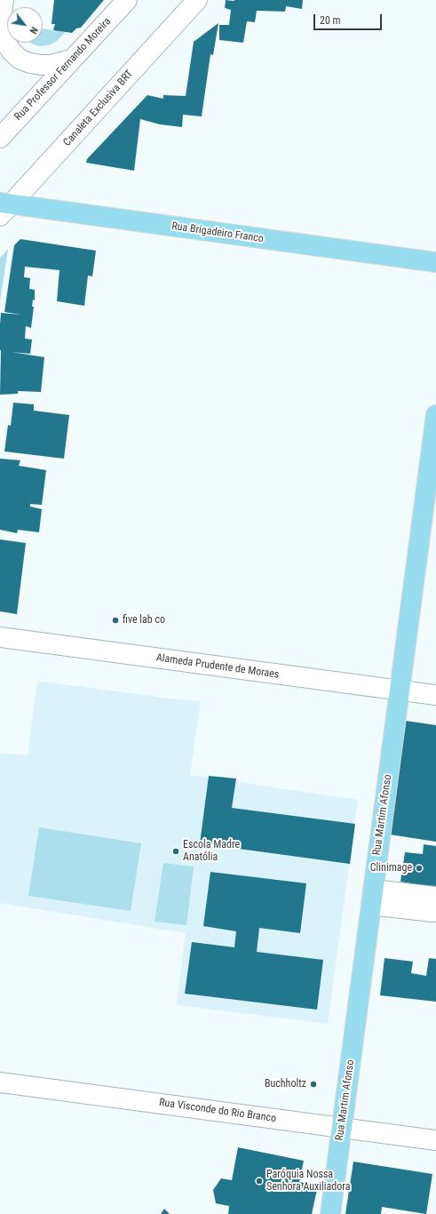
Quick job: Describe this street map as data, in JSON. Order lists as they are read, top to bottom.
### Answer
{
  "streets": {
    "main road": ["Rua Brigadeiro Franco", "Rua Martim Afonso"],
    "street": [
      "Rua Professor Fernando Moreira",
      "Canaleta Exclusiva BRT",
      "Alameda Prudente de Moraes",
      "Rua Visconde do Rio Branco"
    ]
  },
  "crossings": [
    ["Canaleta Exclusiva BRT", "Rua Brigadeiro Franco"],
    ["Alameda Prudente de Moraes", "Rua Martim Afonso"],
    ["Rua Martim Afonso", "Rua Visconde do Rio Branco"]
  ],
  "places": [
    "five lab co",
    "Escola Madre Anatólia",
    "Clinimage",
    "Buchholtz",
    "Paróquia Nossa Senhora Auxiliadora"
  ],
  "scale_bar": "20 m",
  "north": "bottom right"
}
